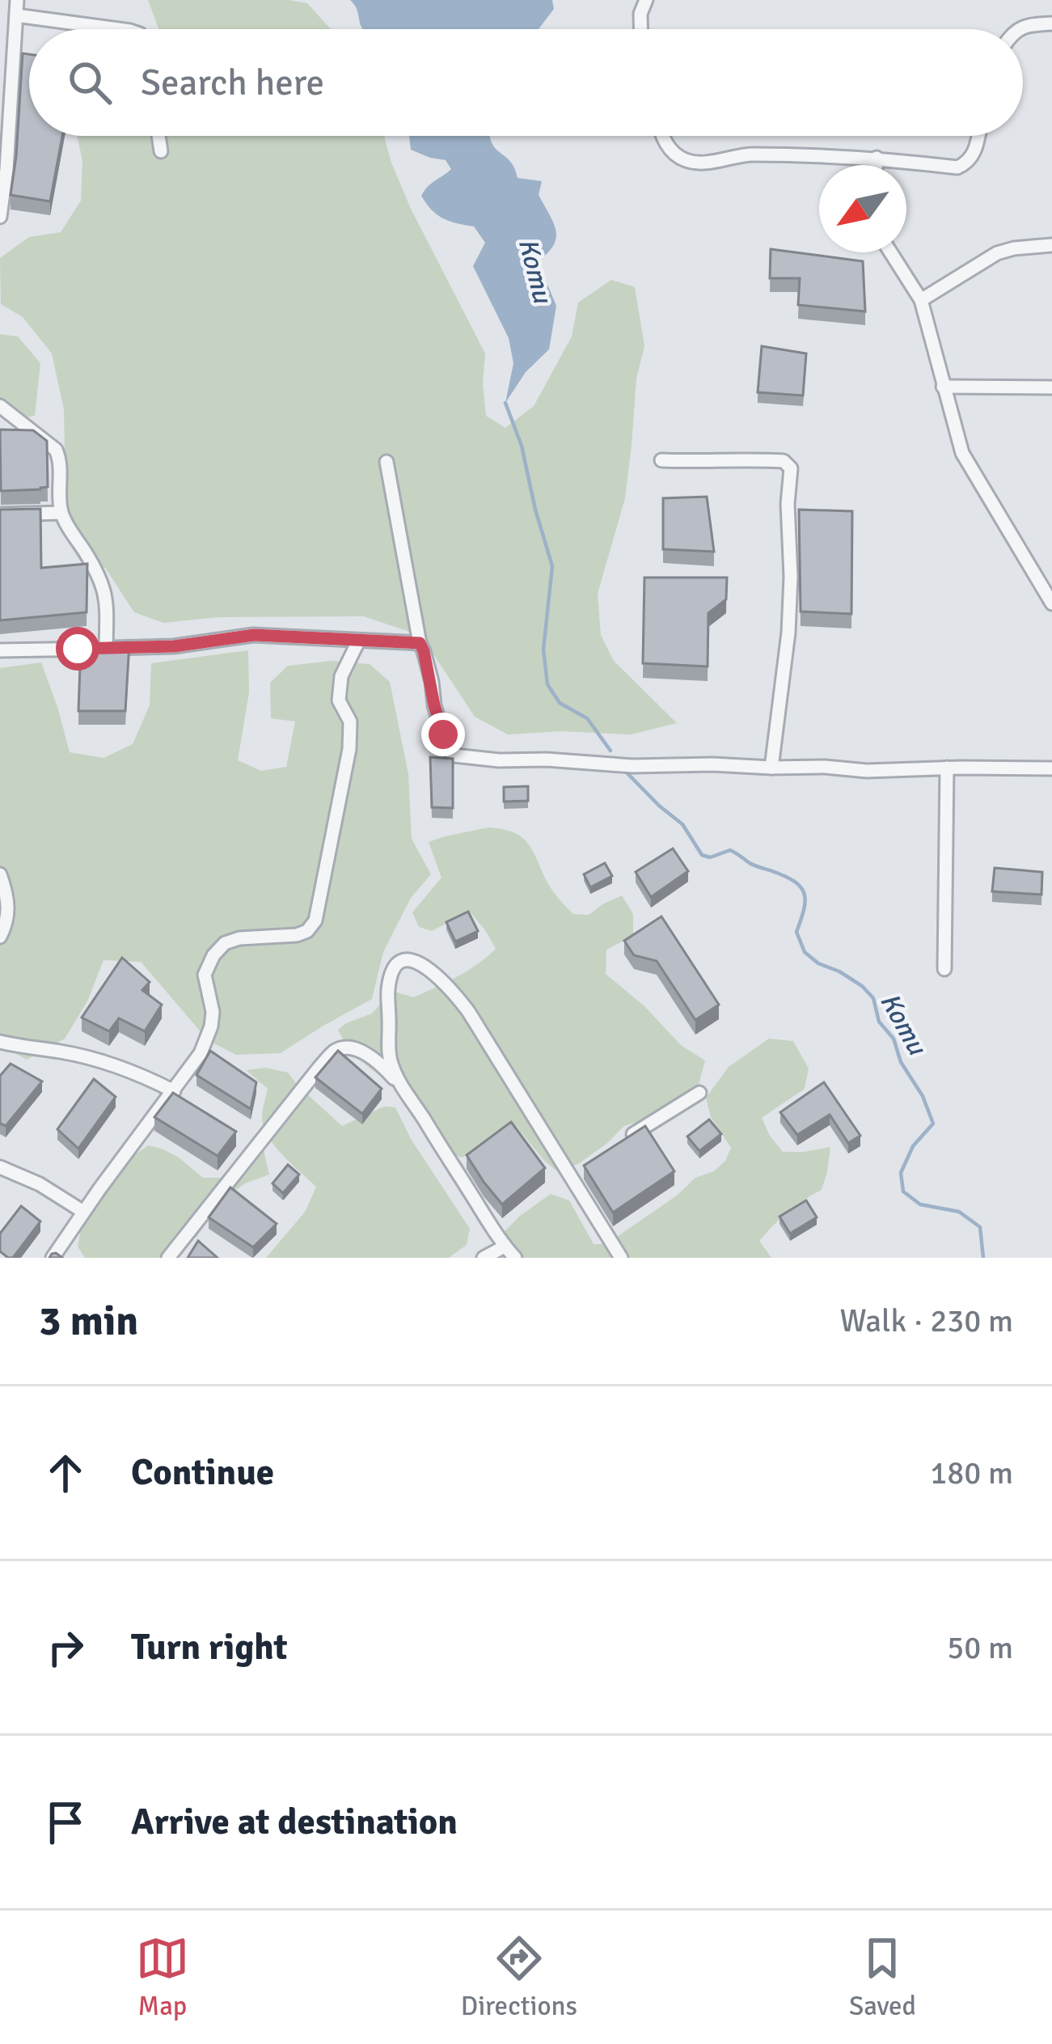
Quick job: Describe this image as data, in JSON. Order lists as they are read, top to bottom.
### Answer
{
  "water": ["Komu"],
  "north": "bottom left",
  "page": {
    "search": "Search here",
    "heading": ["3 min", "Walk · 230 m"],
    "list": [
      ["Continue", "180 m"],
      ["Turn right", "50 m"],
      "Arrive at destination"
    ],
    "nav": ["Map", "Directions", "Saved"]
  }
}
